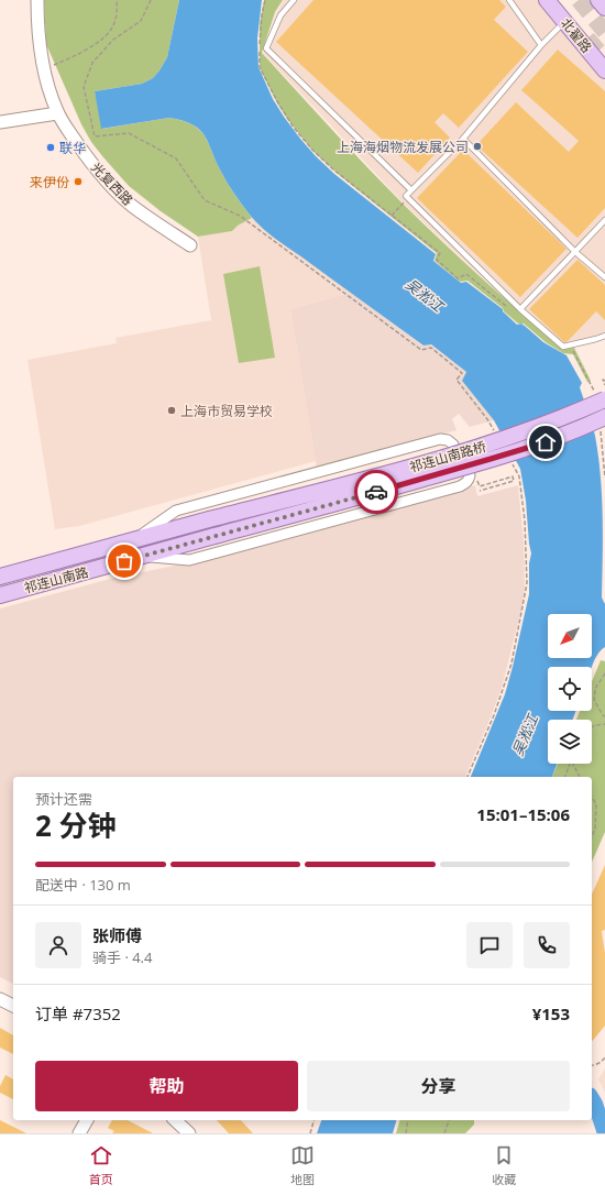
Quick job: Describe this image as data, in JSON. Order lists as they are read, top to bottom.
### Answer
{
  "streets": {
    "main road": ["北翟路", "祁连山南路桥", "祁连山南路"],
    "street": ["光复西路"]
  },
  "crossings": [
    ["祁连山南路桥", "祁连山南路"]
  ],
  "water": ["吴淞江"],
  "places": [
    "上海海烟物流发展公司",
    "联华",
    "来伊份",
    "上海市贸易学校"
  ],
  "north": "bottom left",
  "page": {
    "heading": ["2 分钟", "预计还需", "15:01–15:06"],
    "panel": [
      "张师傅",
      "骑手 · 4.4",
      "订单 #7352",
      "¥153"
    ],
    "bar": "配送中 · 130 m",
    "buttons": ["帮助", "分享"],
    "tabs": ["首页", "地图", "收藏"]
  }
}
